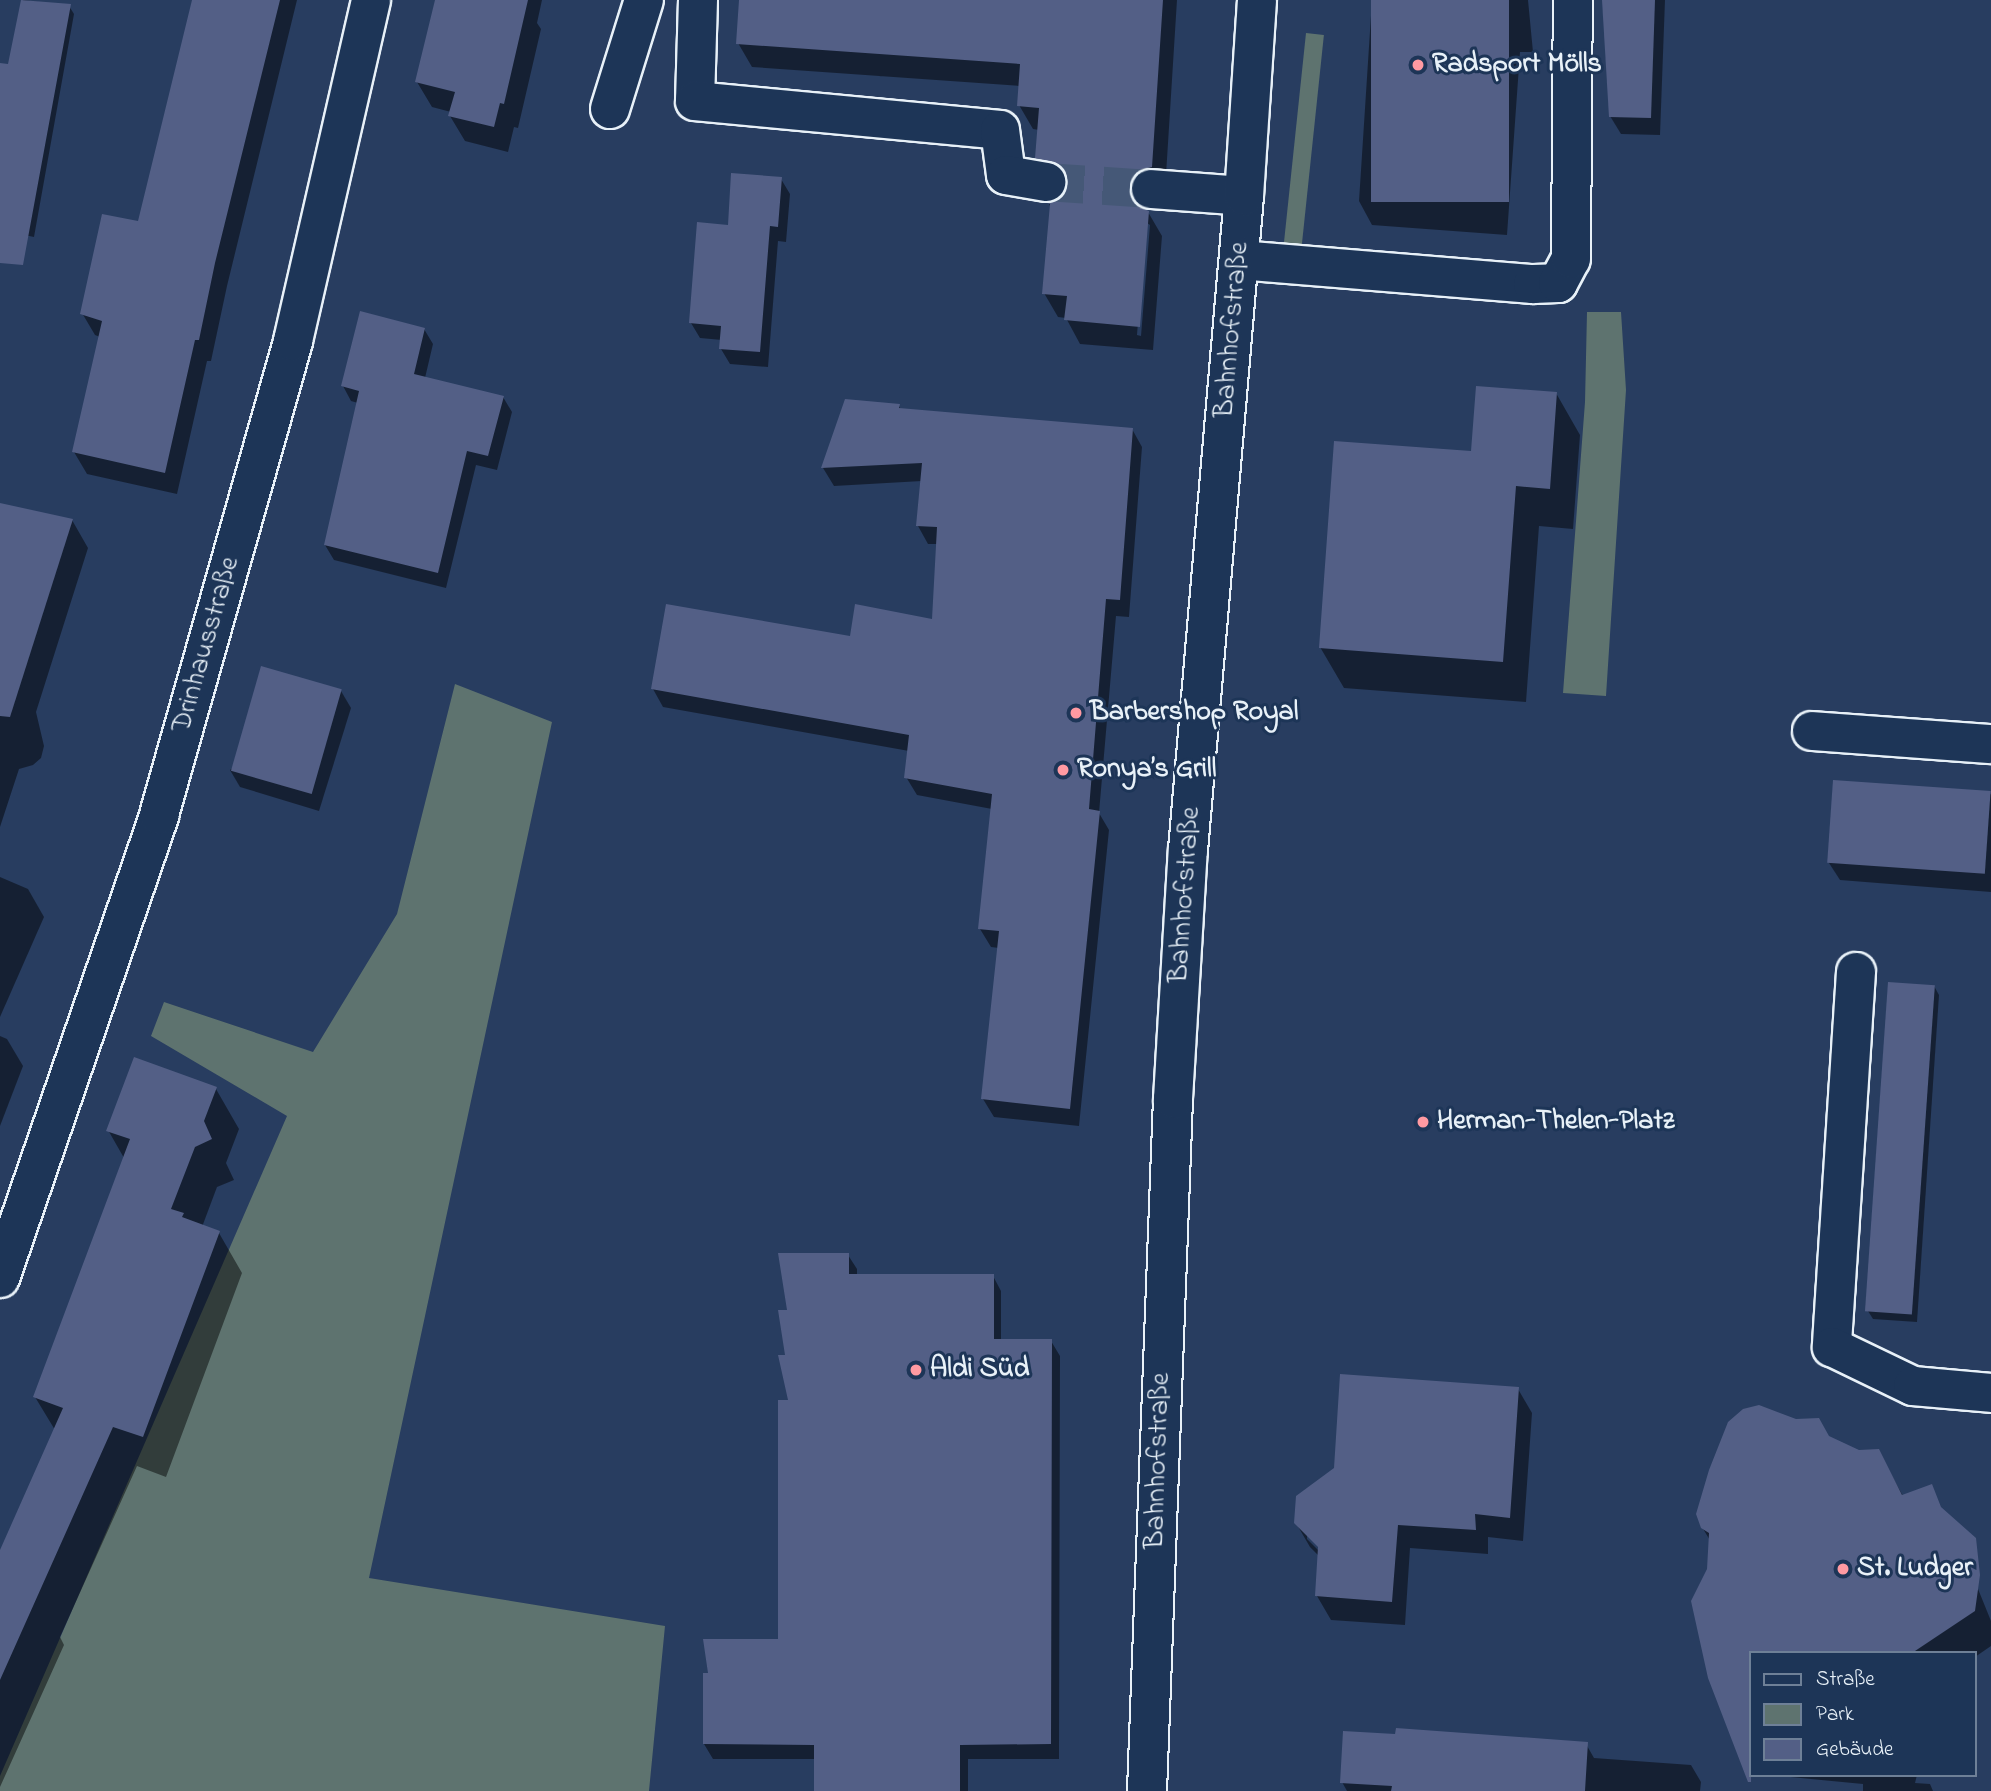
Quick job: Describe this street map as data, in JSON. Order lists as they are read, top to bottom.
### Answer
{
  "streets": {
    "main road": ["Bahnhofstraße", "Drinhausstraße"]
  },
  "places": [
    "Radsport Mölls",
    "Barbershop Royal",
    "Ronya’s Grill",
    "Herman-Thelen-Platz",
    "Aldi Süd",
    "St. Ludger"
  ],
  "legend": ["Straße", "Park", "Gebäude"]
}
